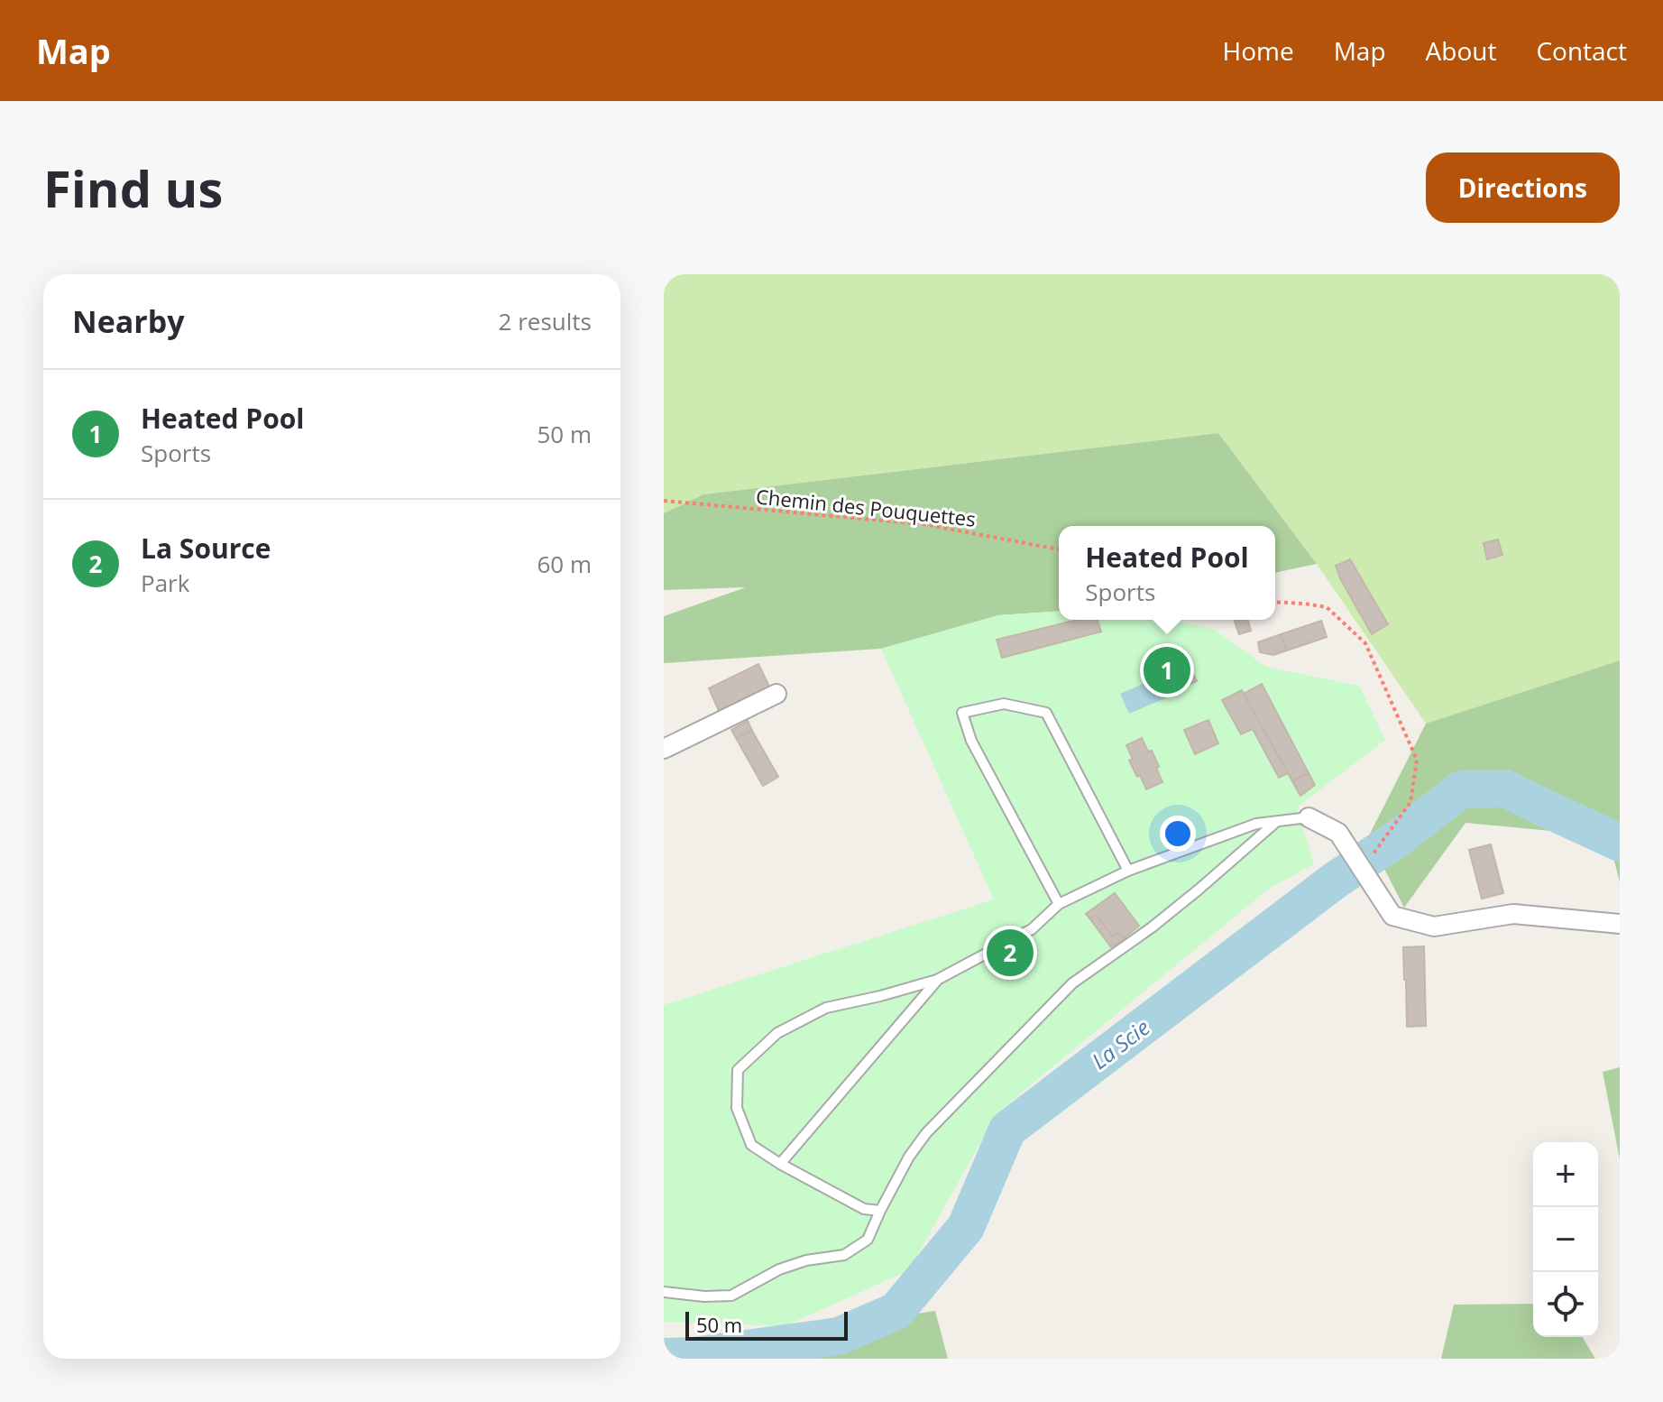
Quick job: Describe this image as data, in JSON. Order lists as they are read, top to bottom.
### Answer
{
  "streets": {
    "path": ["Chemin des Pouquettes"]
  },
  "water": ["La Scie"],
  "scale_bar": "50 m",
  "page": {
    "header": "Map",
    "nav": [
      "Home",
      "Map",
      "About",
      "Contact"
    ],
    "buttons": "Directions",
    "title": "Find us",
    "heading": ["Nearby", "2 results"],
    "list": [
      {
        "mark": "1",
        "name": "Heated Pool",
        "note": "Sports",
        "value": "50 m"
      },
      {
        "mark": "2",
        "name": "La Source",
        "note": "Park",
        "value": "60 m"
      }
    ],
    "popup": ["Heated Pool", "Sports"],
    "pins": ["1", "2"],
    "map_buttons": ["+", "−"],
    "scale": "50 m"
  }
}
